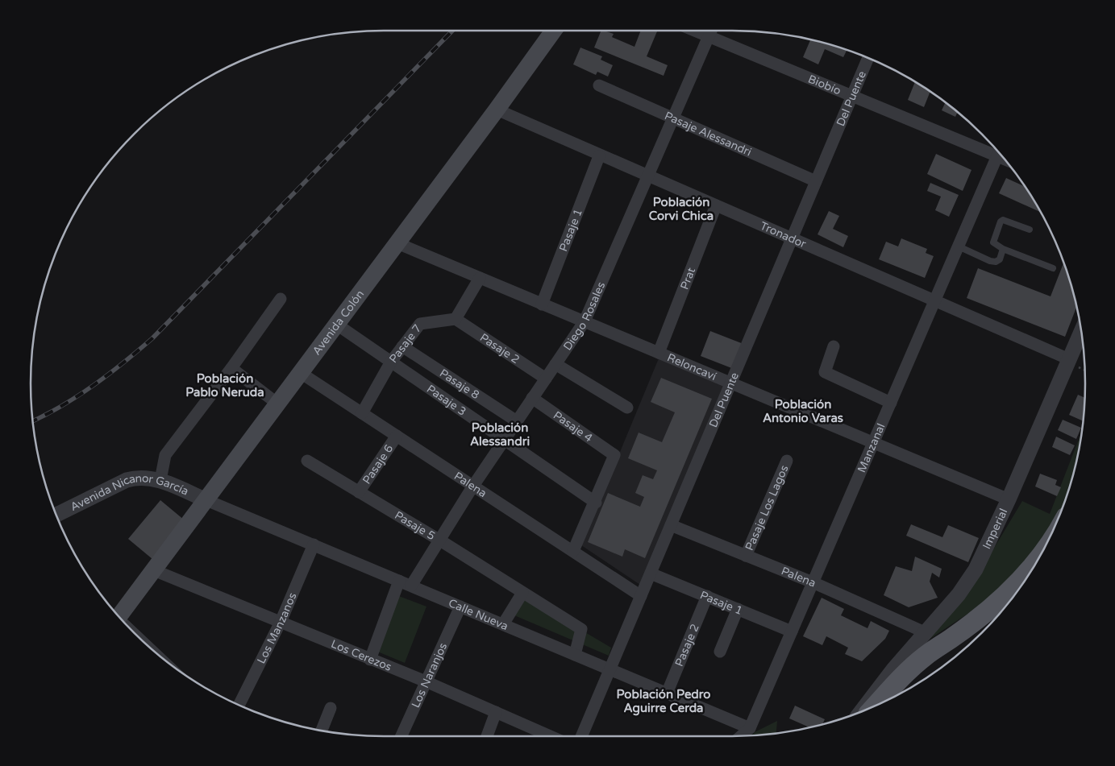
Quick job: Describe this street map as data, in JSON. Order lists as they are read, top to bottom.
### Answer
{
  "streets": {
    "main road": ["Avenida Colón"],
    "street": [
      "Biobío",
      "Del Puente",
      "Pasaje Alessandri",
      "Pasaje 1",
      "Tronador",
      "Prat",
      "Diego Rosales",
      "Pasaje 7",
      "Pasaje 2",
      "Reloncaví",
      "Pasaje 8",
      "Pasaje 3",
      "Pasaje 4",
      "Manzanal",
      "Pasaje 6",
      "Palena",
      "Avenida Nicanor García",
      "Pasaje Los Lagos",
      "Pasaje 5",
      "Imperial",
      "Calle Nueva",
      "Los Manzanos",
      "Los Cerezos",
      "Los Naranjos"
    ]
  },
  "crossings": [
    ["Biobío", "Del Puente"],
    ["Biobío", "Diego Rosales"],
    ["Del Puente", "Pasaje Alessandri"],
    ["Del Puente", "Pasaje 1"],
    ["Del Puente", "Tronador"],
    ["Del Puente", "Reloncaví"],
    ["Del Puente", "Palena"],
    ["Del Puente", "Calle Nueva"],
    ["Pasaje Alessandri", "Diego Rosales"],
    ["Pasaje 1", "Tronador"],
    ["Pasaje 1", "Pasaje 2"],
    ["Pasaje 1", "Reloncaví"],
    ["Pasaje 1", "Manzanal"],
    ["Tronador", "Prat"],
    ["Tronador", "Diego Rosales"],
    ["Tronador", "Avenida Colón"],
    ["Tronador", "Manzanal"],
    ["Tronador", "Imperial"],
    ["Prat", "Reloncaví"],
    ["Diego Rosales", "Pasaje 2"],
    ["Diego Rosales", "Reloncaví"],
    ["Diego Rosales", "Pasaje 8"],
    ["Diego Rosales", "Pasaje 3"],
    ["Diego Rosales", "Pasaje 4"],
    ["Diego Rosales", "Palena"],
    ["Diego Rosales", "Pasaje 5"],
    ["Diego Rosales", "Calle Nueva"],
    ["Avenida Colón", "Reloncaví"],
    ["Avenida Colón", "Pasaje 3"],
    ["Avenida Colón", "Palena"],
    ["Avenida Colón", "Avenida Nicanor García"],
    ["Avenida Colón", "Calle Nueva"],
    ["Avenida Colón", "Los Cerezos"],
    ["Pasaje 7", "Pasaje 2"],
    ["Pasaje 7", "Pasaje 8"],
    ["Pasaje 7", "Pasaje 3"],
    ["Pasaje 7", "Palena"],
    ["Pasaje 2", "Calle Nueva"],
    ["Reloncaví", "Manzanal"],
    ["Reloncaví", "Imperial"],
    ["Pasaje 3", "Pasaje 4"],
    ["Manzanal", "Palena"],
    ["Manzanal", "Calle Nueva"],
    ["Pasaje 6", "Palena"],
    ["Pasaje 6", "Pasaje 5"],
    ["Palena", "Pasaje Los Lagos"],
    ["Palena", "Imperial"],
    ["Avenida Nicanor García", "Calle Nueva"],
    ["Pasaje 5", "Calle Nueva"],
    ["Calle Nueva", "Los Manzanos"],
    ["Calle Nueva", "Los Naranjos"],
    ["Los Manzanos", "Los Cerezos"],
    ["Los Cerezos", "Los Naranjos"]
  ],
  "districts": [
    "Población Corvi Chica",
    "Población Pablo Neruda",
    "Población Antonio Varas",
    "Población Alessandri",
    "Población Pedro Aguirre Cerda"
  ]
}
